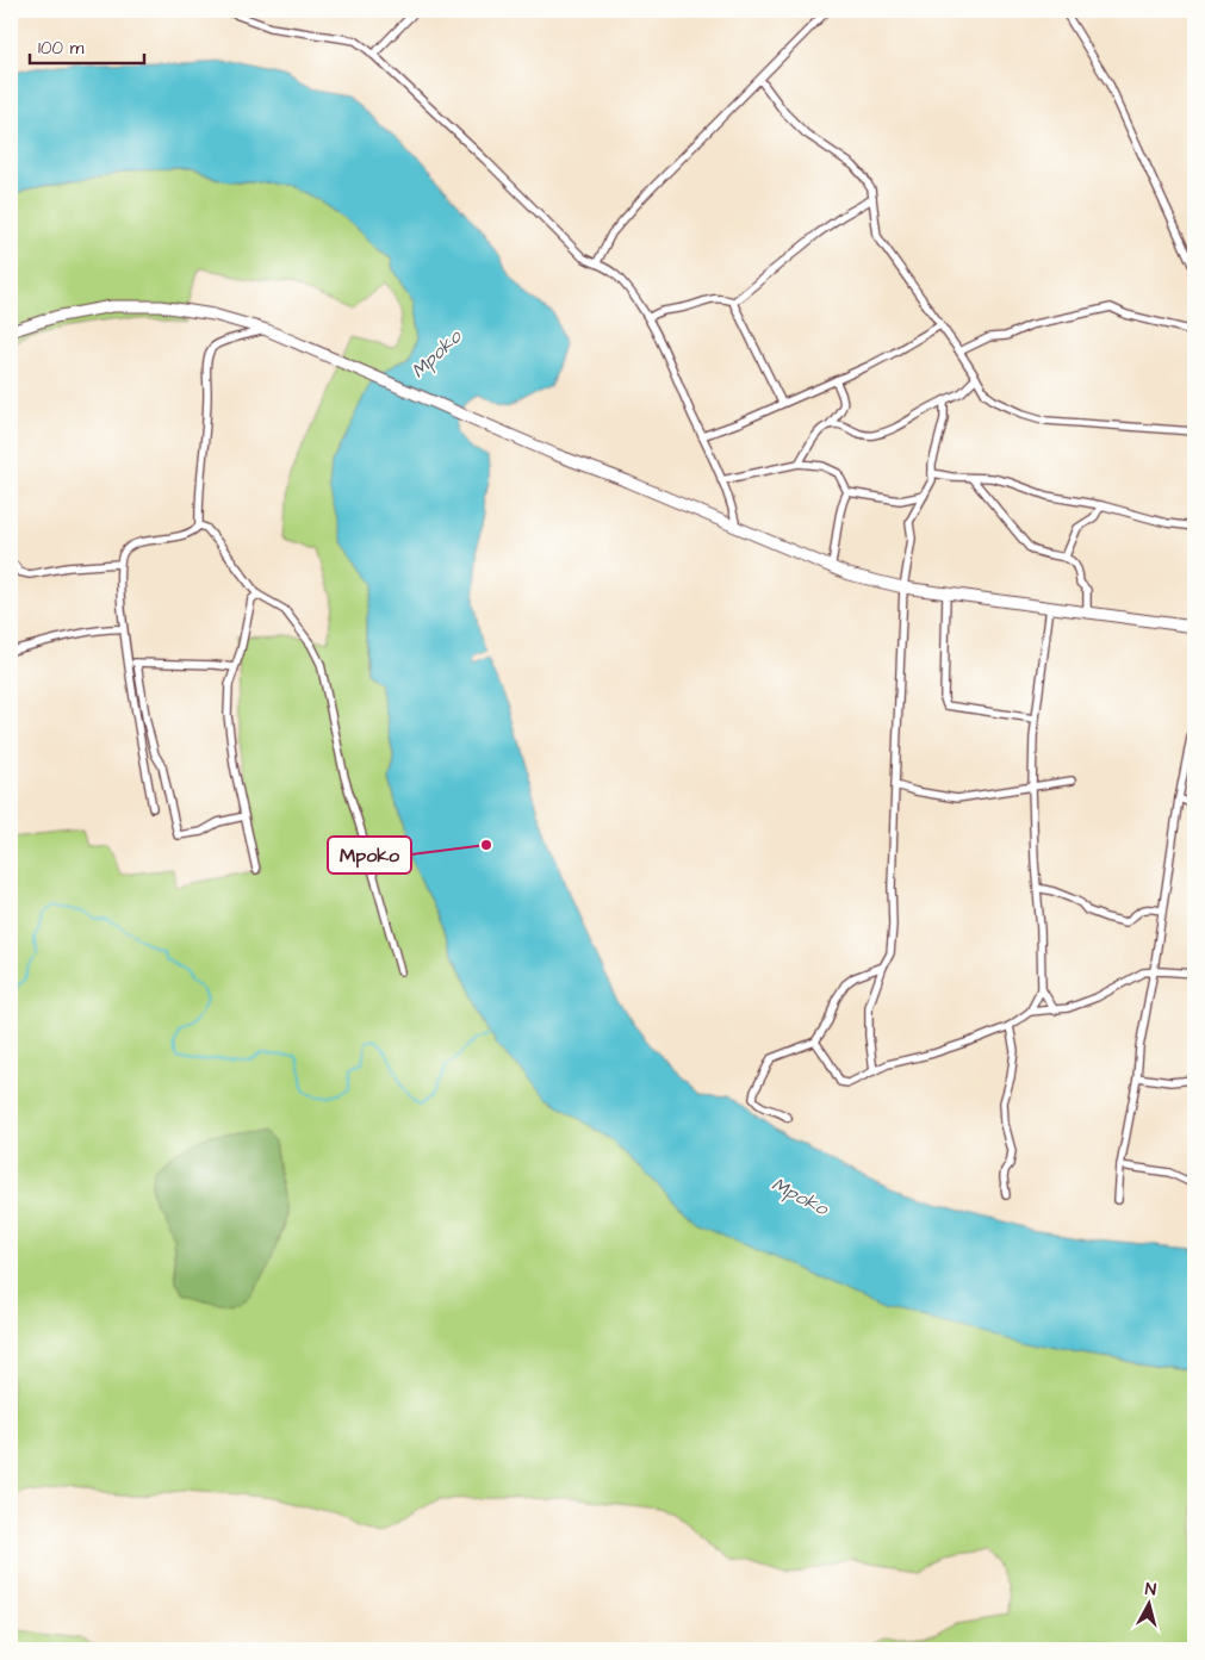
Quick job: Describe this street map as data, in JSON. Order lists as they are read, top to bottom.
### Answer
{
  "water": ["Mpoko"],
  "places": ["Mpoko"],
  "scale_bar": "100 m",
  "north": "top"
}
